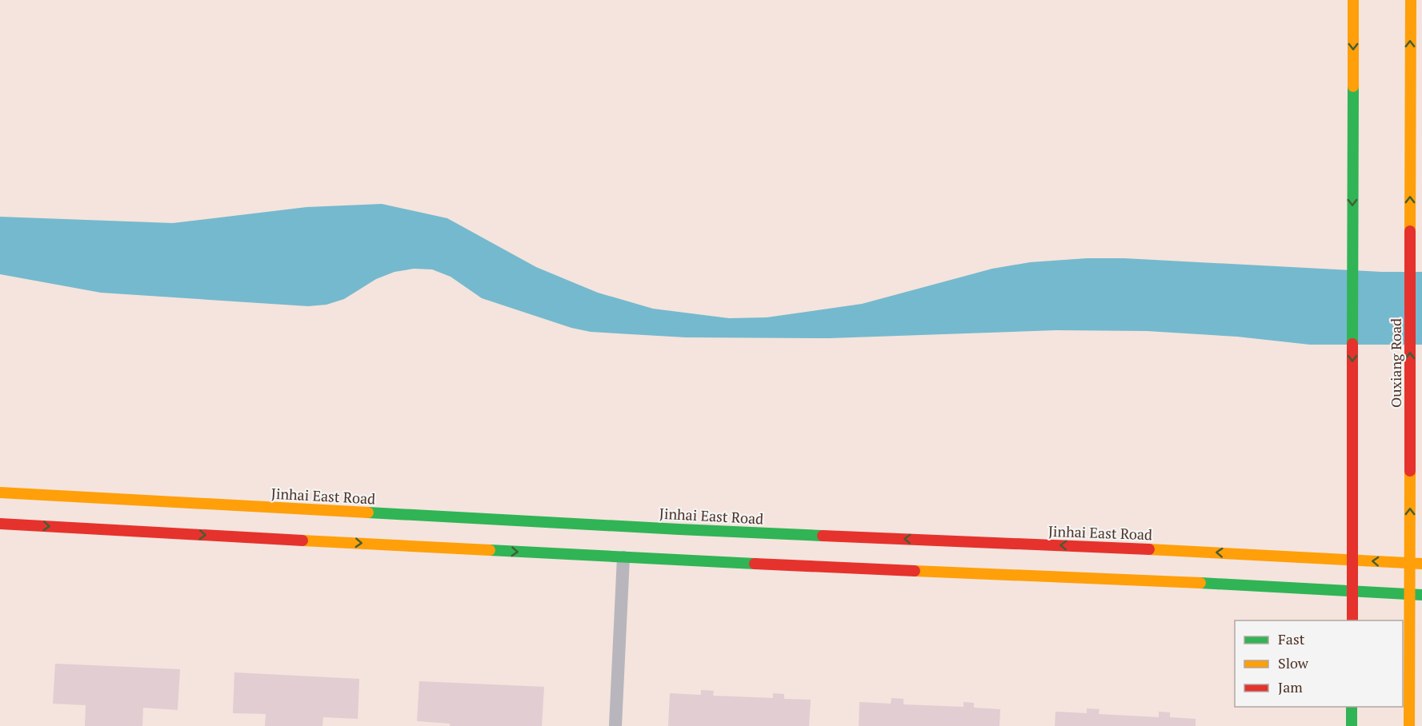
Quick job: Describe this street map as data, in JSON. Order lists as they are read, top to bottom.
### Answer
{
  "streets": {
    "main road": ["Ouxiang Road", "Jinhai East Road"]
  },
  "crossings": [
    ["Ouxiang Road", "Jinhai East Road"]
  ],
  "legend": ["Fast", "Slow", "Jam"]
}
